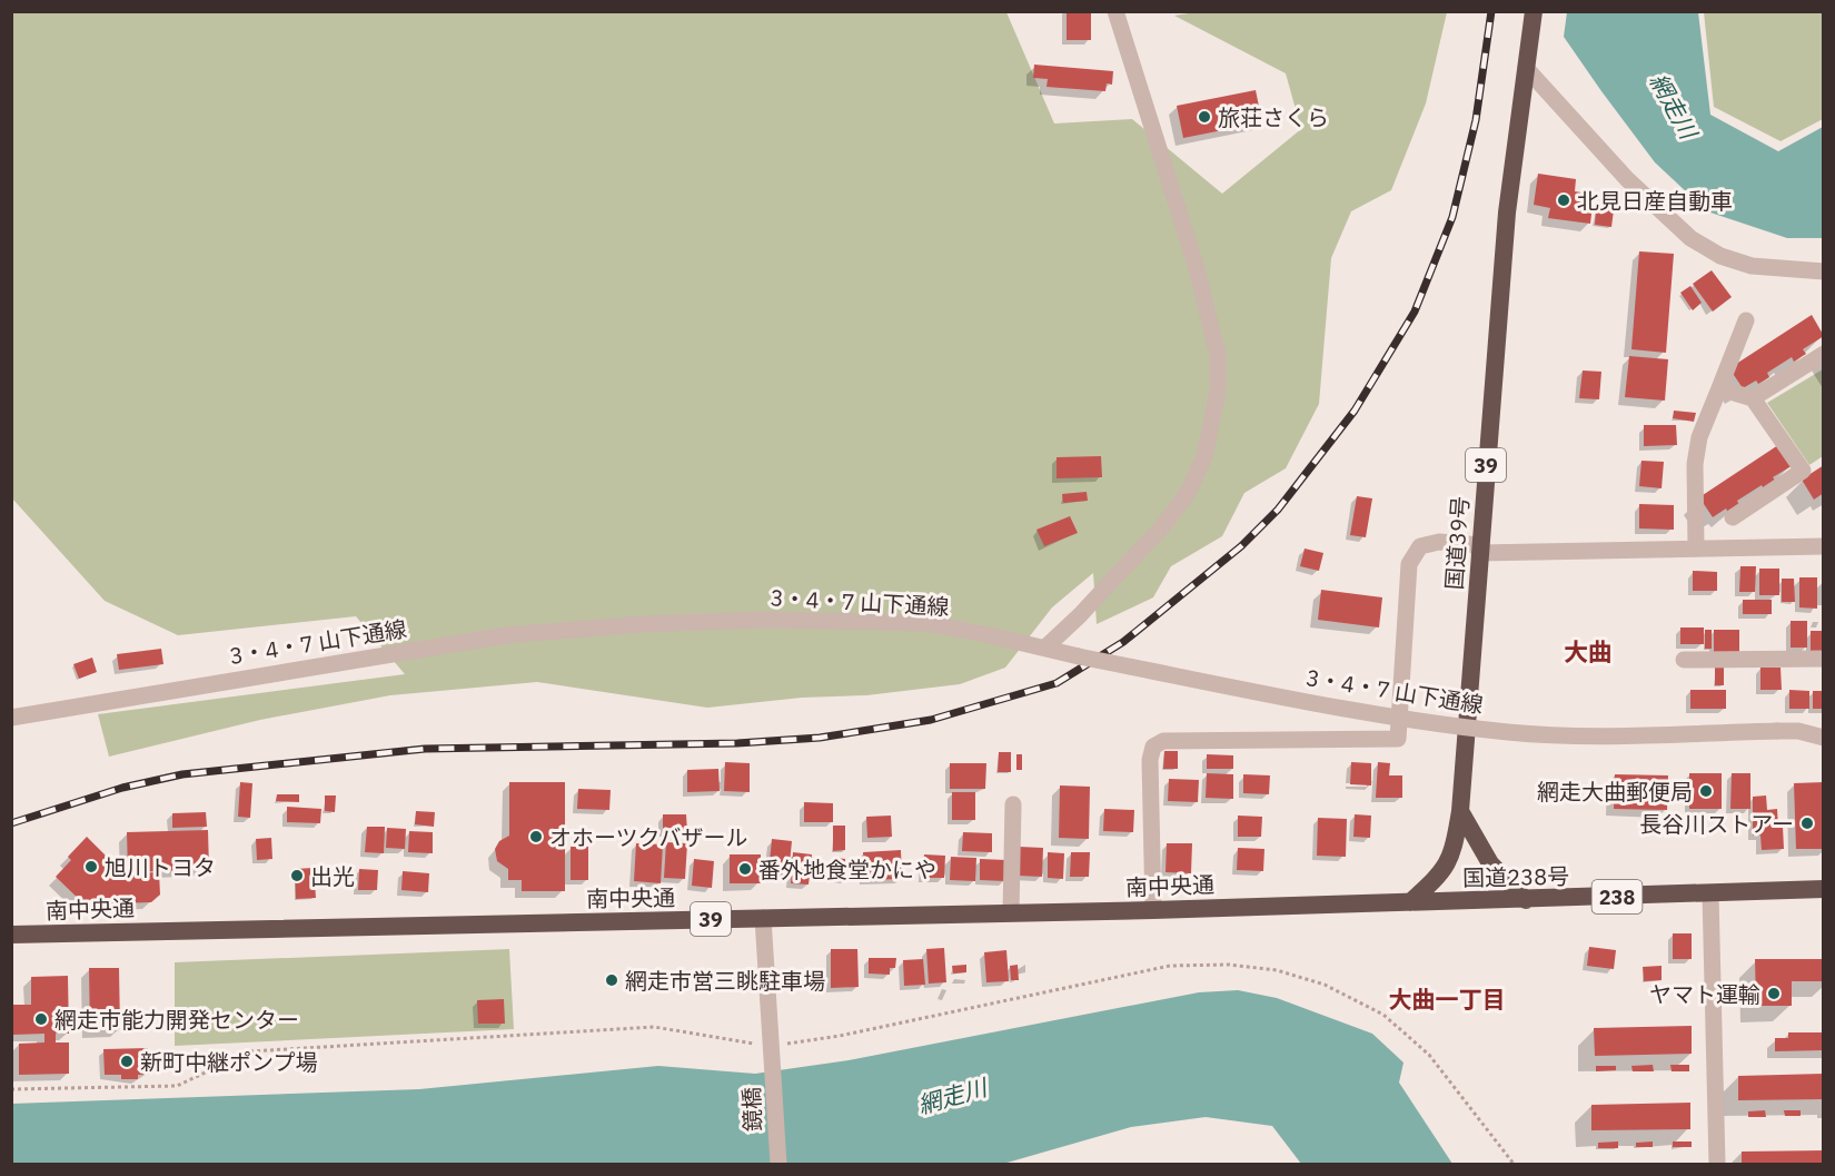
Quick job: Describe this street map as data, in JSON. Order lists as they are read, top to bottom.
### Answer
{
  "streets": {
    "highway": [
      "39",
      "国道39号",
      "国道238号",
      "南中央通",
      "238"
    ],
    "street": ["3・4・7 山下通線", "鏡橋"]
  },
  "crossings": [
    ["国道39号", "国道238号"],
    ["国道39号", "南中央通"],
    ["国道238号", "南中央通"],
    ["南中央通", "鏡橋"]
  ],
  "districts": ["大曲", "大曲一丁目"],
  "water": ["網走川"],
  "places": [
    "旅荘さくら",
    "北見日産自動車",
    "網走大曲郵便局",
    "長谷川ストアー",
    "オホーツクバザール",
    "旭川トヨタ",
    "番外地食堂かにや",
    "出光",
    "網走市営三眺駐車場",
    "ヤマト運輸",
    "網走市能力開発センター",
    "新町中継ポンプ場"
  ]
}
